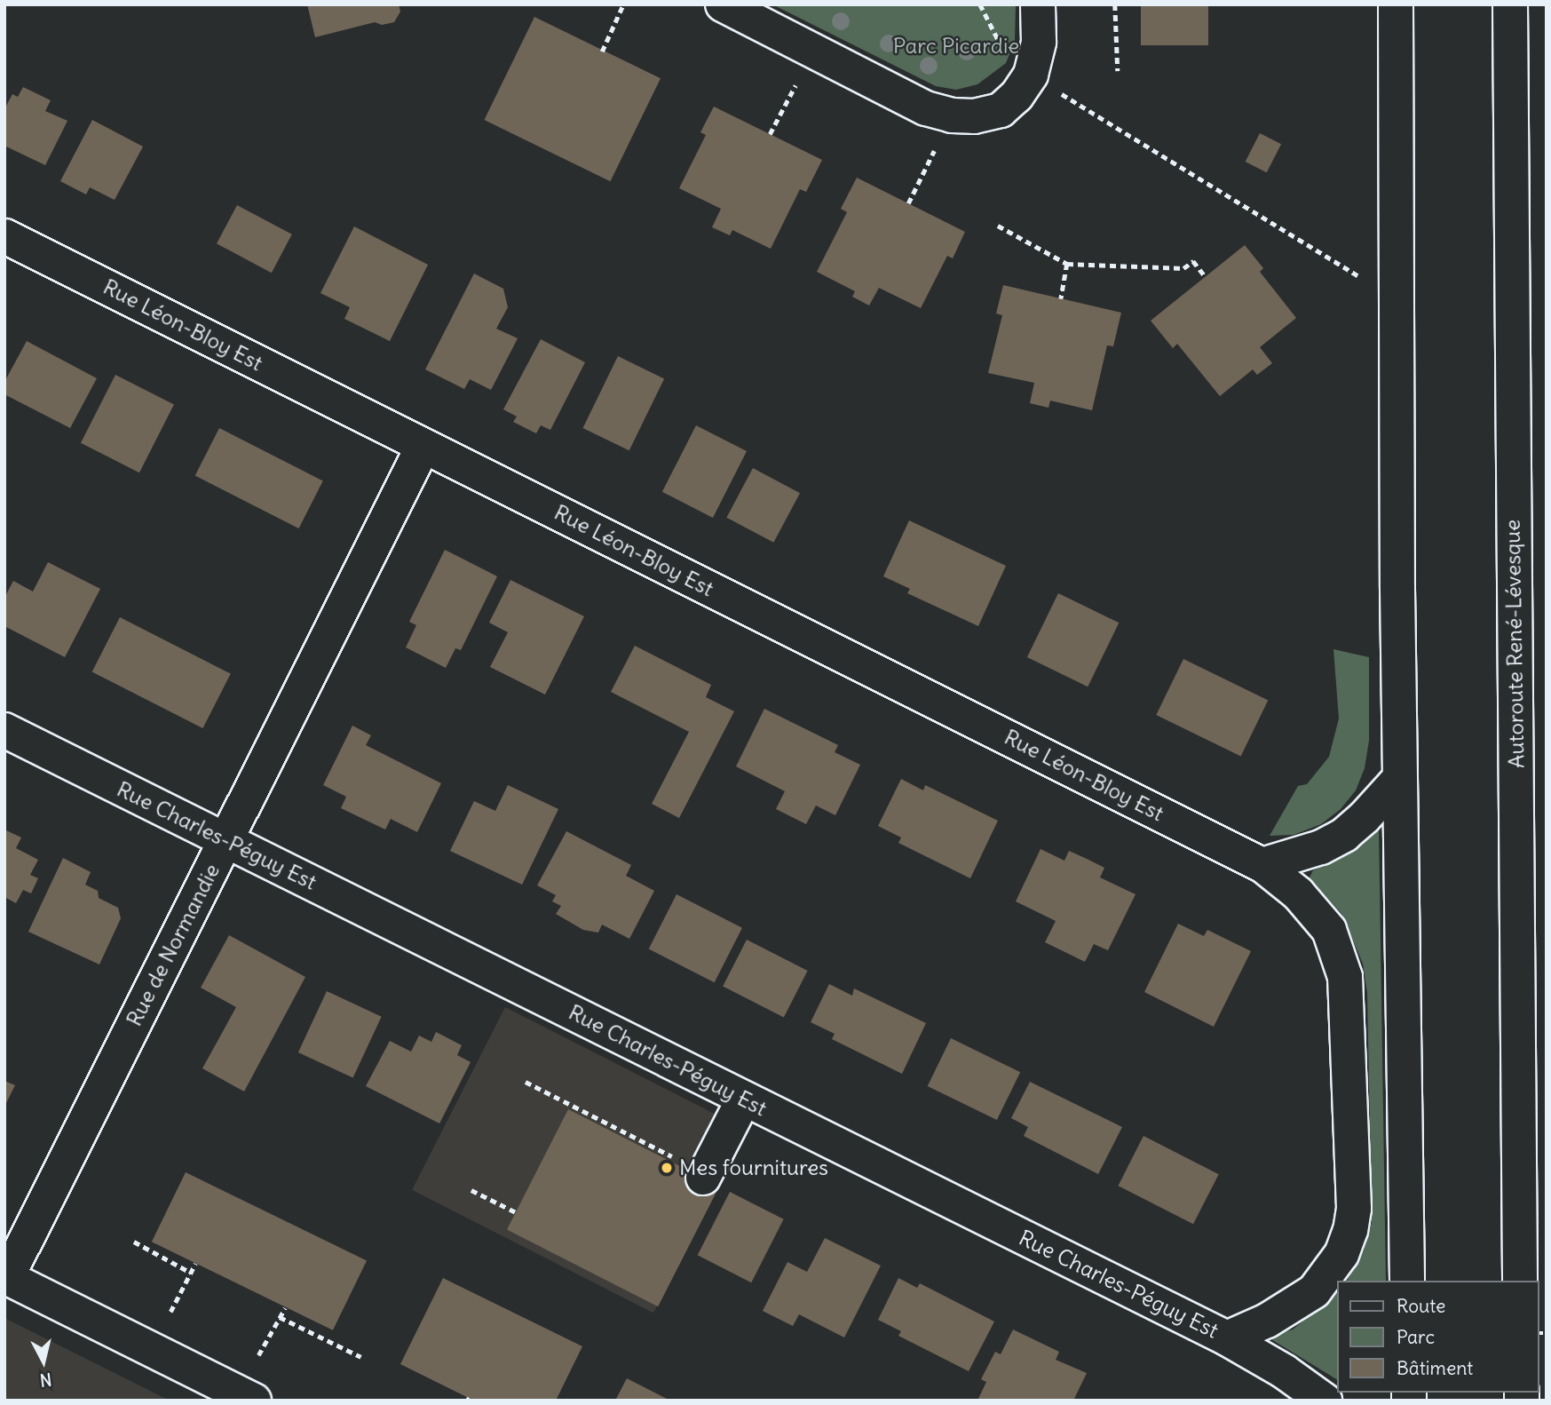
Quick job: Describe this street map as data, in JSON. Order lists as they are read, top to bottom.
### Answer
{
  "streets": {
    "main road": [
      "Rue Léon-Bloy Est",
      "Autoroute René-Lévesque",
      "Rue Charles-Péguy Est",
      "Rue de Normandie"
    ]
  },
  "crossings": [
    ["Rue Léon-Bloy Est", "Rue Charles-Péguy Est"],
    ["Rue Léon-Bloy Est", "Rue de Normandie"],
    ["Rue Charles-Péguy Est", "Rue de Normandie"]
  ],
  "parks": ["Parc Picardie"],
  "places": ["Mes fournitures"],
  "legend": ["Route", "Parc", "Bâtiment"],
  "north": "bottom"
}
